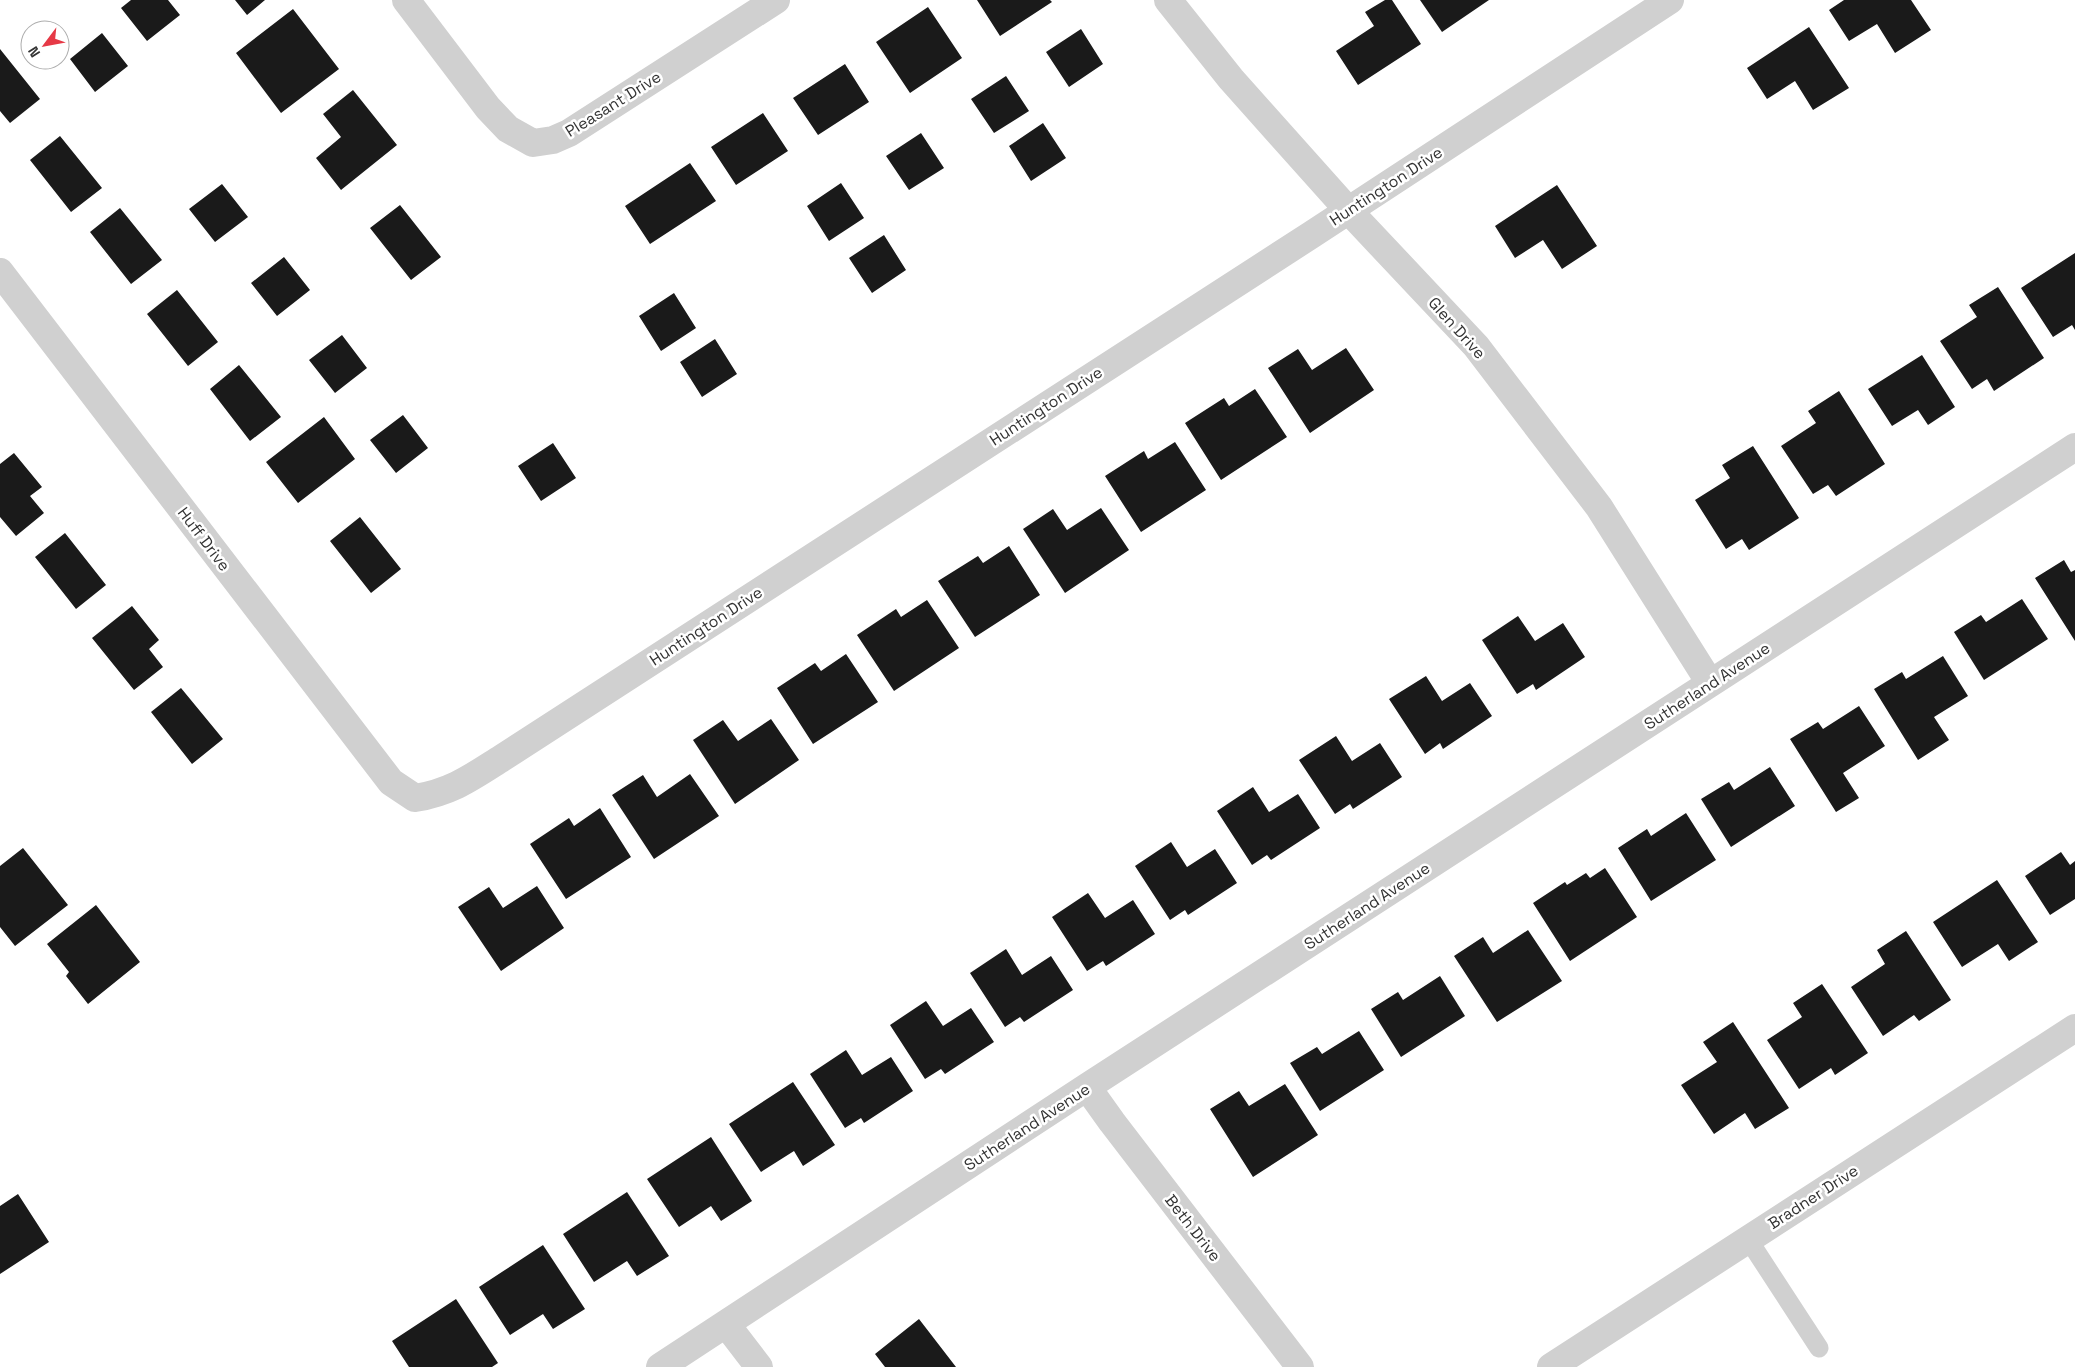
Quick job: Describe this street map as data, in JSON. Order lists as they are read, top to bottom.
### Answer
{
  "streets": {
    "street": [
      "Pleasant Drive",
      "Huntington Drive",
      "Glen Drive",
      "Huff Drive",
      "Sutherland Avenue",
      "Bradner Drive",
      "Beth Drive"
    ]
  },
  "crossings": [
    ["Huntington Drive", "Glen Drive"],
    ["Huntington Drive", "Huff Drive"],
    ["Glen Drive", "Sutherland Avenue"],
    ["Sutherland Avenue", "Beth Drive"]
  ],
  "north": "bottom left"
}
